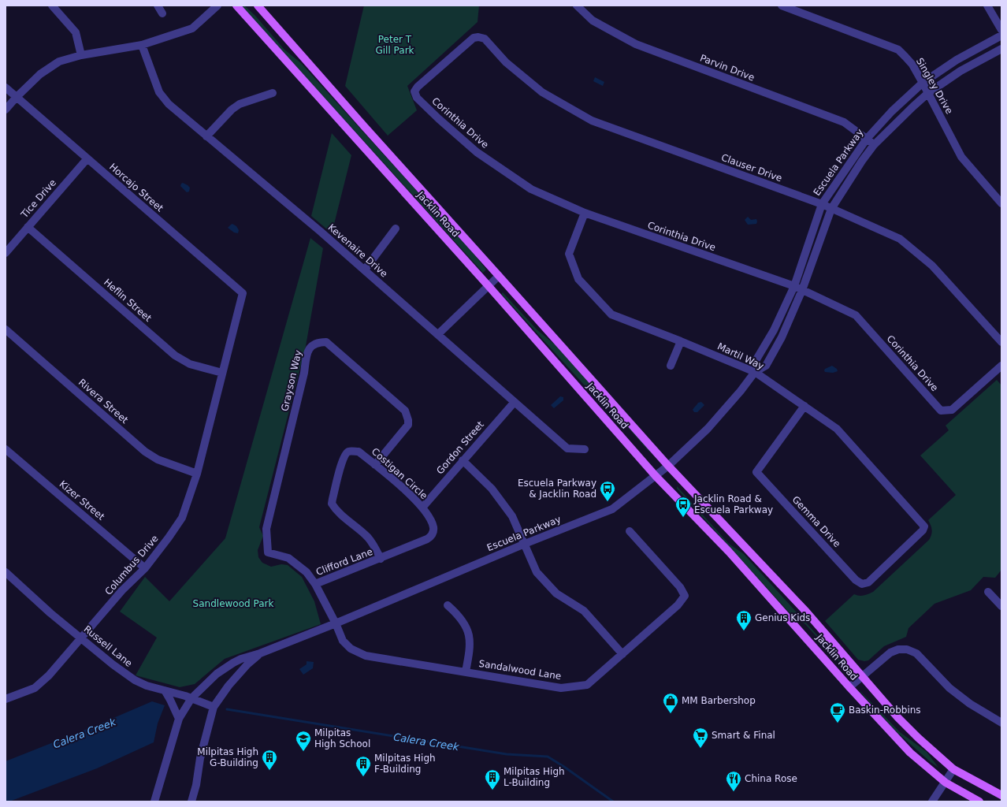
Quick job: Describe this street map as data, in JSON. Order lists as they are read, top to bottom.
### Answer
{
  "streets": {
    "main road": ["Jacklin Road"],
    "street": [
      "Parvin Drive",
      "Singley Drive",
      "Corinthia Drive",
      "Escuela Parkway",
      "Clauser Drive",
      "Horcajo Street",
      "Tice Drive",
      "Kevenaire Drive",
      "Heflin Street",
      "Martil Way",
      "Grayson Way",
      "Rivera Street",
      "Gordon Street",
      "Costigan Circle",
      "Kizer Street",
      "Gemma Drive",
      "Clifford Lane",
      "Columbus Drive",
      "Russell Lane",
      "Sandalwood Lane"
    ]
  },
  "crossings": [
    ["Parvin Drive", "Escuela Parkway"],
    ["Singley Drive", "Escuela Parkway"],
    ["Corinthia Drive", "Escuela Parkway"],
    ["Corinthia Drive", "Clauser Drive"],
    ["Corinthia Drive", "Martil Way"],
    ["Escuela Parkway", "Clauser Drive"],
    ["Escuela Parkway", "Jacklin Road"],
    ["Escuela Parkway", "Martil Way"],
    ["Escuela Parkway", "Russell Lane"],
    ["Escuela Parkway", "Sandalwood Lane"],
    ["Horcajo Street", "Tice Drive"],
    ["Horcajo Street", "Columbus Drive"],
    ["Tice Drive", "Heflin Street"],
    ["Kevenaire Drive", "Gordon Street"],
    ["Heflin Street", "Columbus Drive"],
    ["Martil Way", "Gemma Drive"],
    ["Grayson Way", "Costigan Circle"],
    ["Grayson Way", "Sandalwood Lane"],
    ["Rivera Street", "Columbus Drive"],
    ["Gordon Street", "Costigan Circle"],
    ["Costigan Circle", "Clifford Lane"],
    ["Kizer Street", "Columbus Drive"],
    ["Clifford Lane", "Sandalwood Lane"],
    ["Columbus Drive", "Russell Lane"]
  ],
  "water": ["Calera Creek"],
  "parks": ["Peter T Gill Park", "Sandlewood Park"],
  "places": {
    "bus stop": ["Escuela Parkway & Jacklin Road", "Jacklin Road & Escuela Parkway"],
    "building": [
      "Genius Kids",
      "Milpitas High G-Building",
      "Milpitas High F-Building",
      "Milpitas High L-Building"
    ],
    "shop": ["MM Barbershop"],
    "cafe": ["Baskin-Robbins"],
    "supermarket": ["Smart & Final"],
    "school or university": ["Milpitas High School"],
    "restaurant": ["China Rose"]
  }
}
